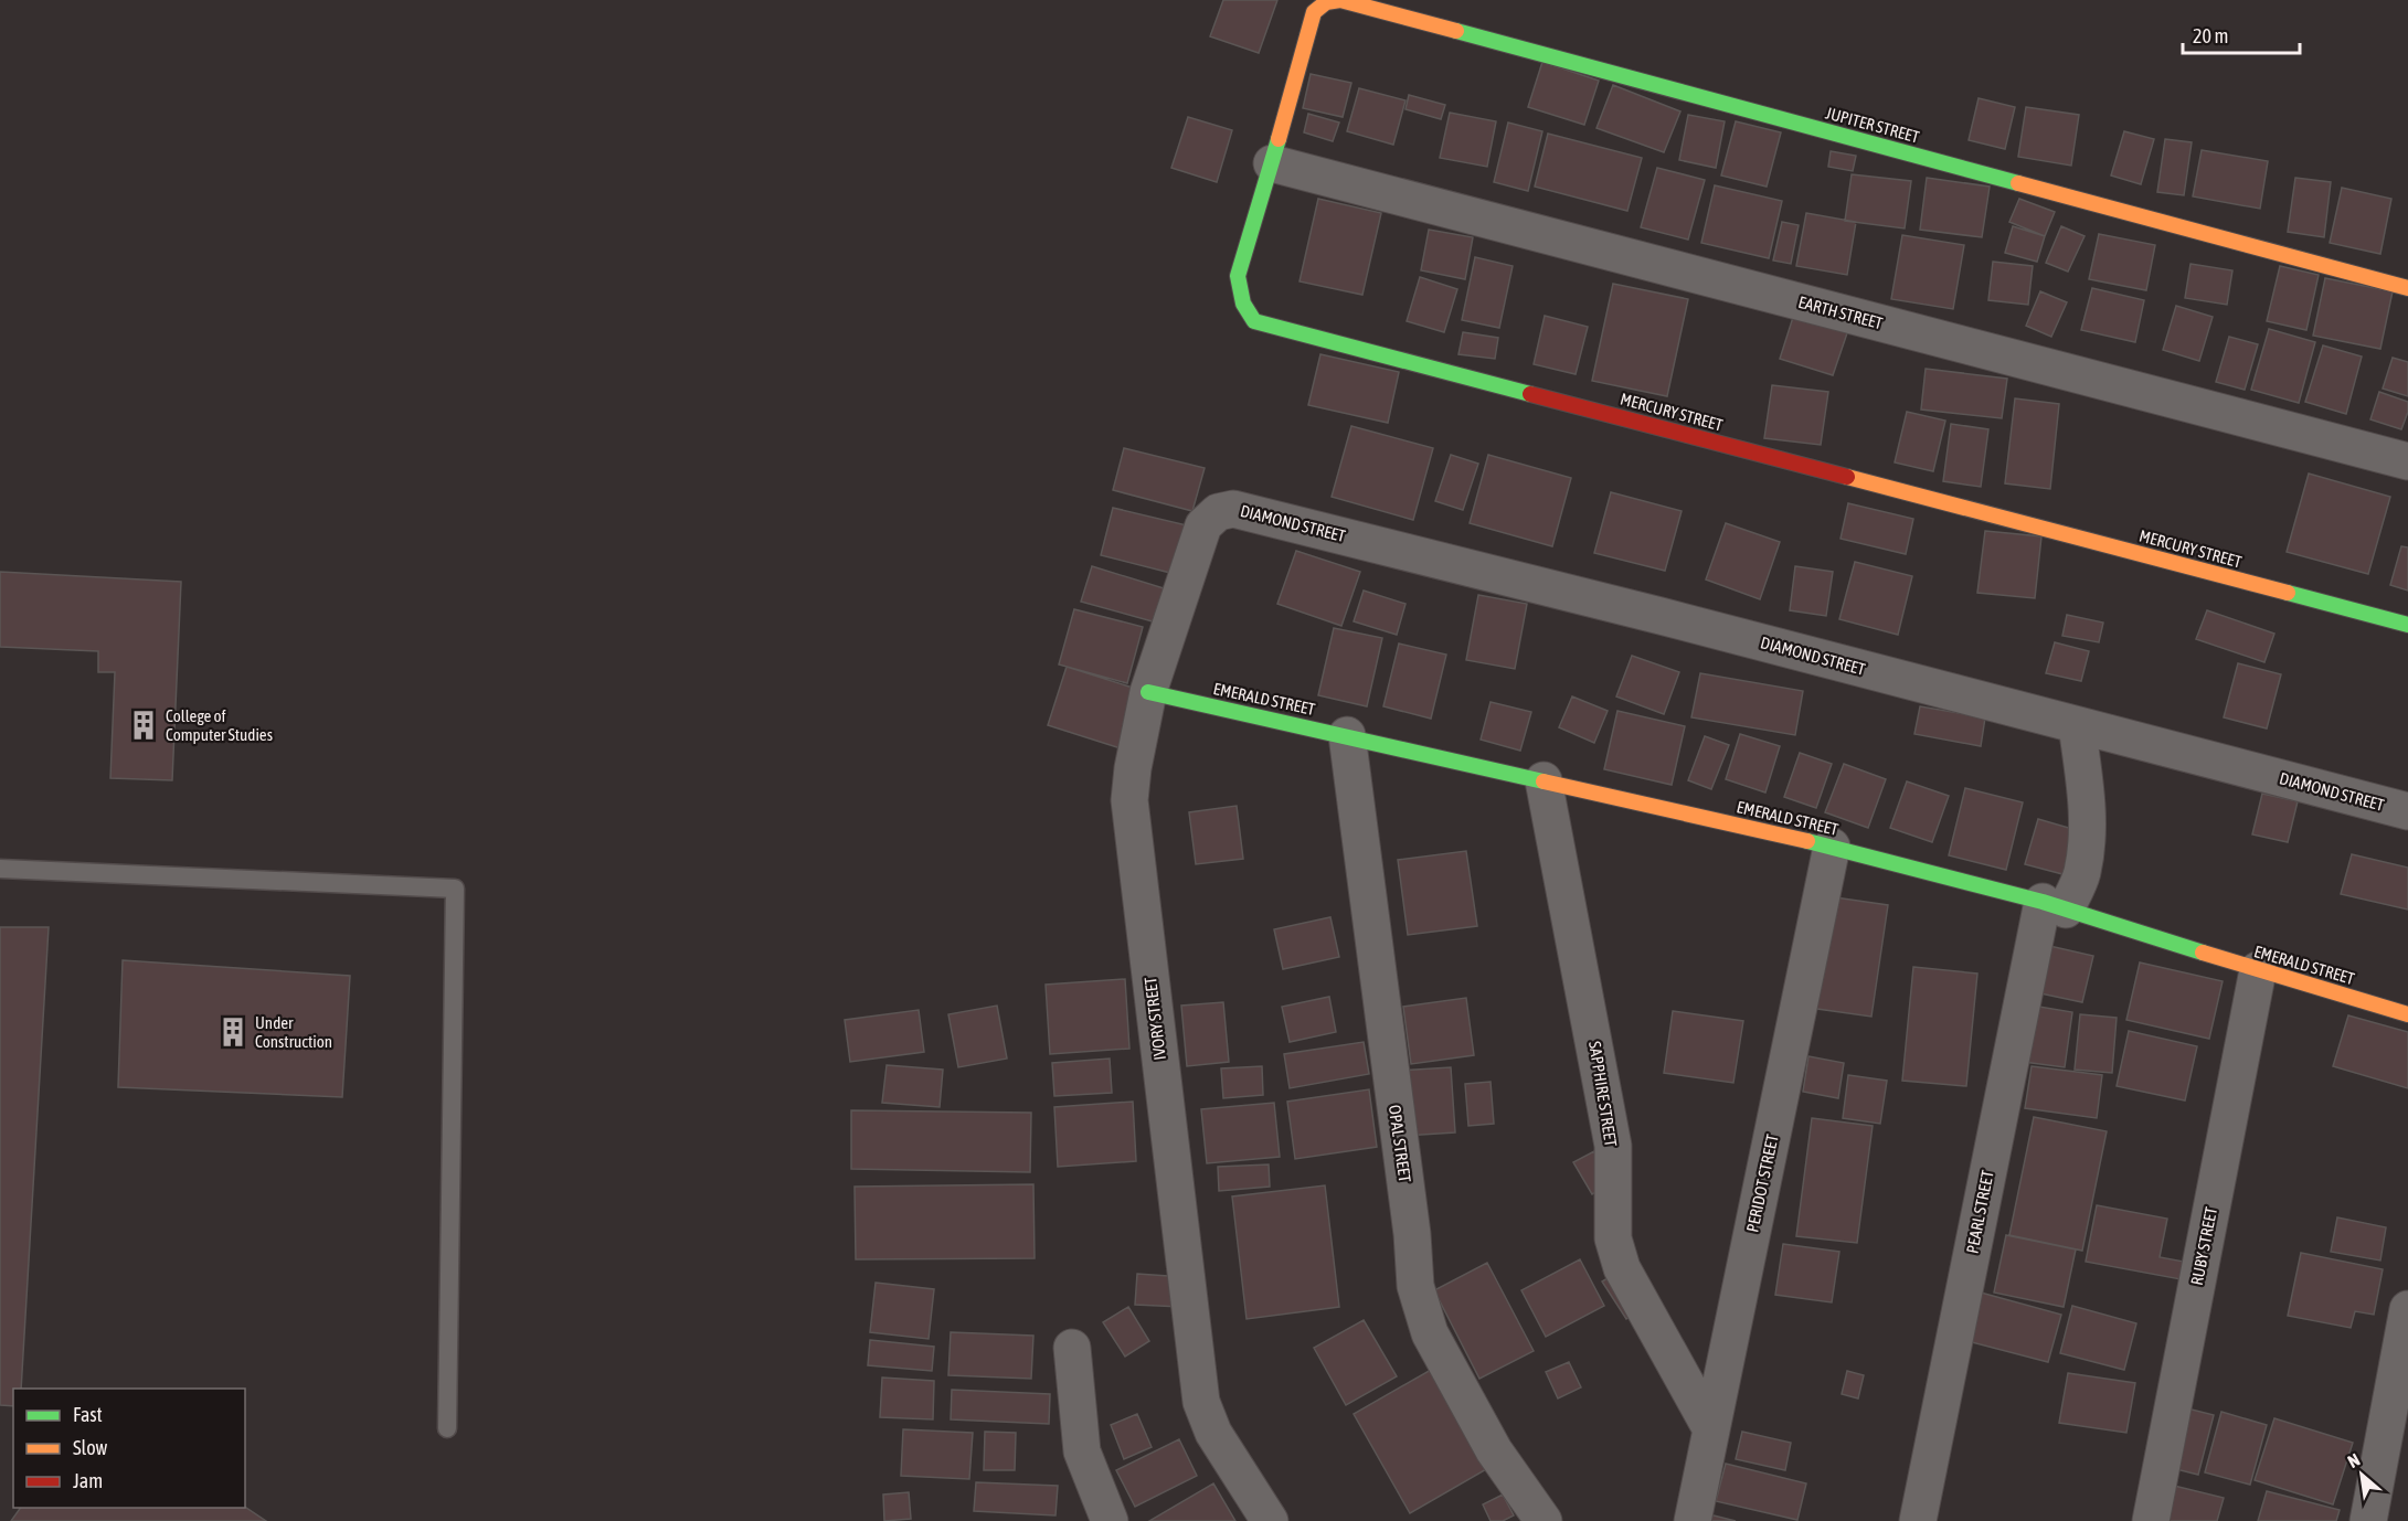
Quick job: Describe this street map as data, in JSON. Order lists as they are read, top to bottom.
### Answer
{
  "streets": {
    "street": [
      "JUPITER STREET",
      "EARTH STREET",
      "MERCURY STREET",
      "DIAMOND STREET",
      "EMERALD STREET",
      "IVORY STREET",
      "SAPPHIRE STREET",
      "OPAL STREET",
      "PERIDOT STREET",
      "PEARL STREET",
      "RUBY STREET"
    ]
  },
  "crossings": [
    ["JUPITER STREET", "MERCURY STREET"],
    ["EARTH STREET", "MERCURY STREET"],
    ["DIAMOND STREET", "IVORY STREET"],
    ["DIAMOND STREET", "PEARL STREET"],
    ["EMERALD STREET", "IVORY STREET"],
    ["EMERALD STREET", "SAPPHIRE STREET"],
    ["EMERALD STREET", "OPAL STREET"],
    ["EMERALD STREET", "PERIDOT STREET"],
    ["EMERALD STREET", "PEARL STREET"],
    ["EMERALD STREET", "RUBY STREET"],
    ["SAPPHIRE STREET", "PERIDOT STREET"]
  ],
  "places": {
    "building": ["College of Computer Studies", "Under Construction"]
  },
  "legend": ["Fast", "Slow", "Jam"],
  "scale_bar": "20 m",
  "north": "top left"
}
